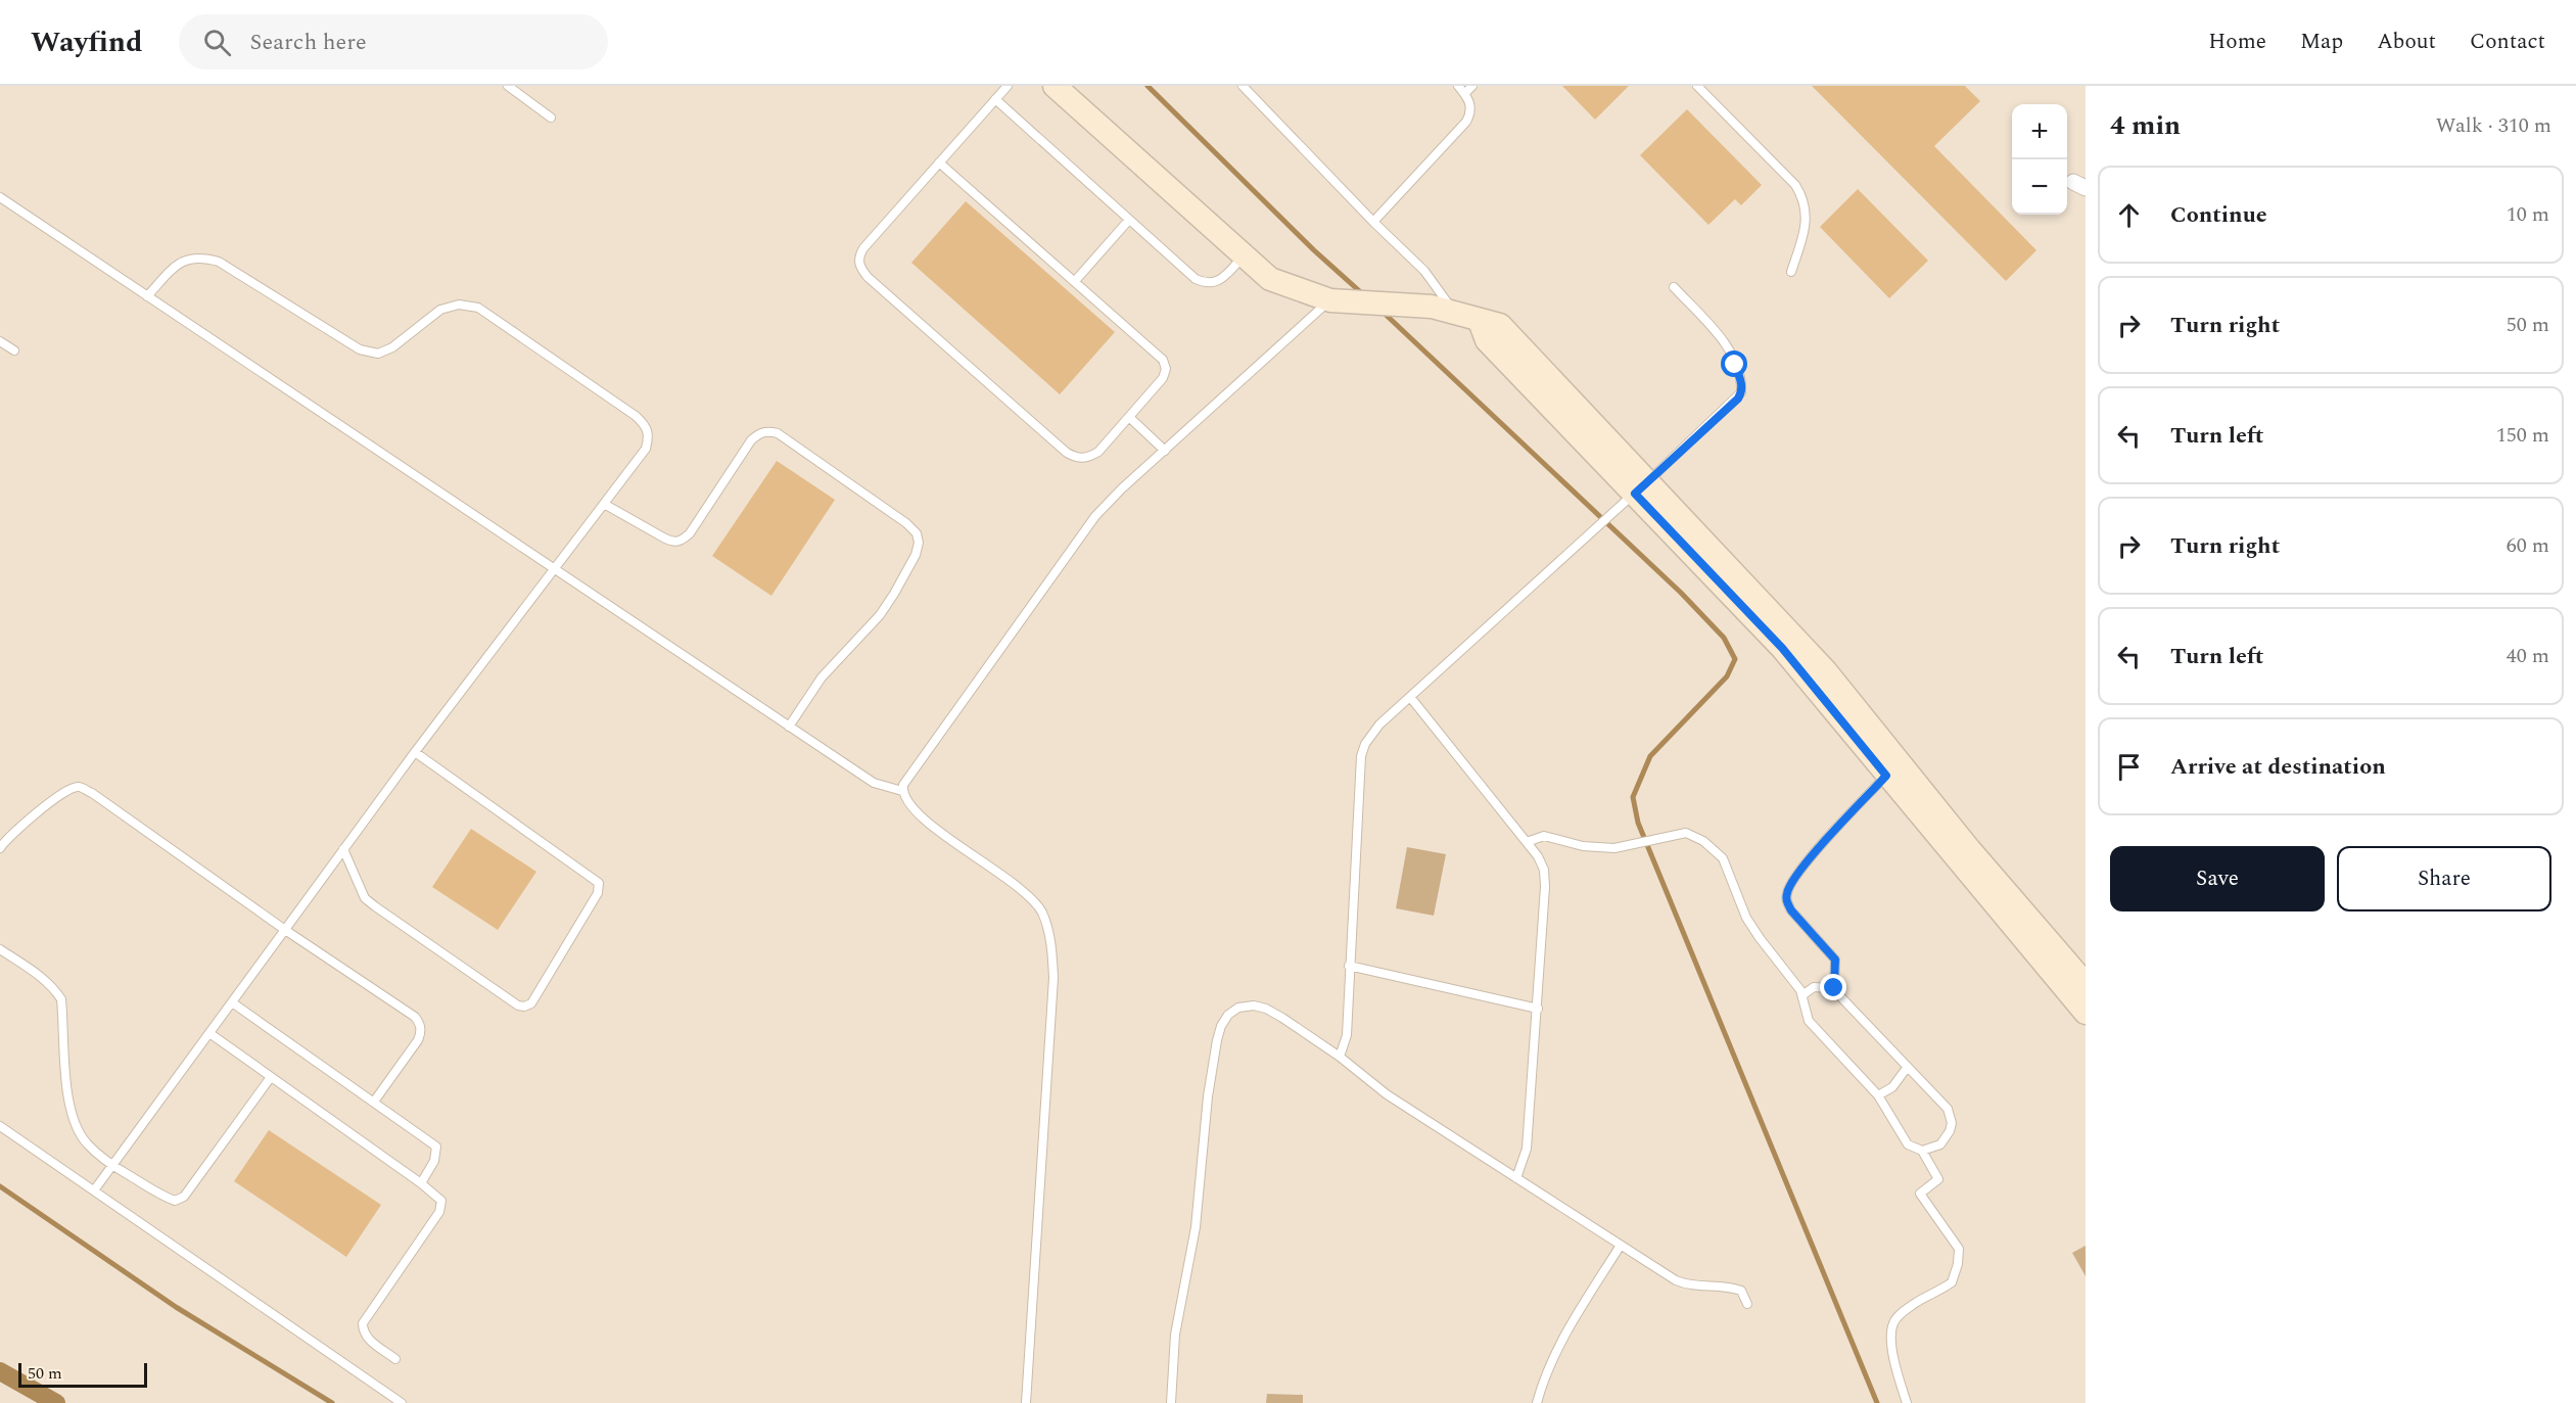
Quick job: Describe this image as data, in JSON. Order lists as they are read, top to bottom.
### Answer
{
  "scale_bar": "50 m",
  "page": {
    "header": "Wayfind",
    "search": "Search here",
    "nav": [
      "Home",
      "Map",
      "About",
      "Contact"
    ],
    "heading": ["4 min", "Walk · 310 m"],
    "map_buttons": ["+", "−"],
    "list": [
      ["Continue", "10 m"],
      ["Turn right", "50 m"],
      ["Turn left", "150 m"],
      ["Turn right", "60 m"],
      ["Turn left", "40 m"],
      "Arrive at destination"
    ],
    "buttons": ["Save", "Share"],
    "scale": "50 m"
  }
}
